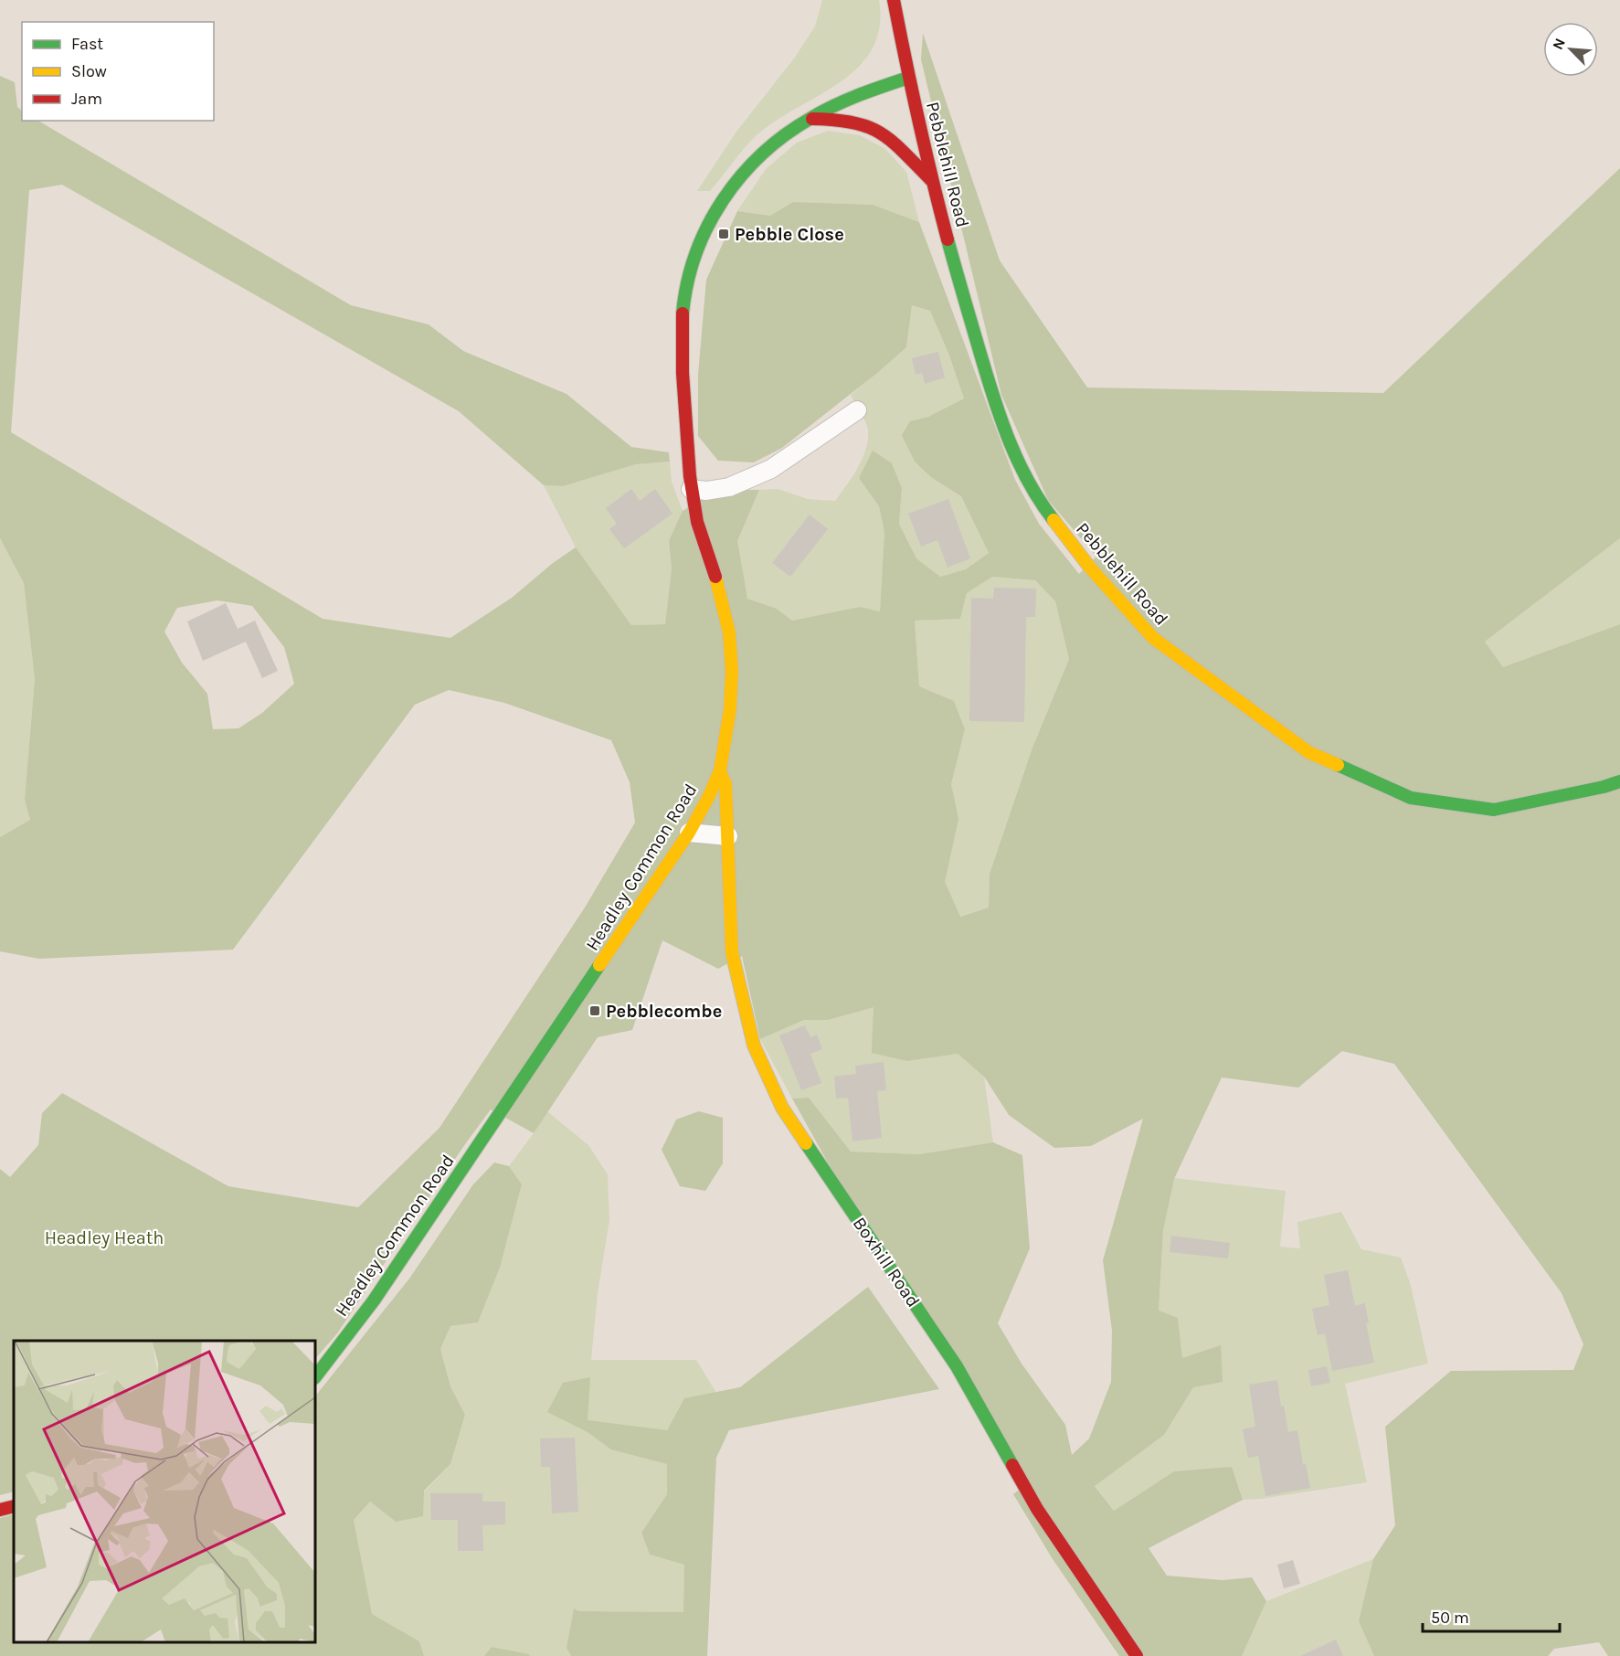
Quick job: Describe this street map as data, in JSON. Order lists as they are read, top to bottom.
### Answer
{
  "streets": {
    "main road": ["Pebblehill Road", "Headley Common Road", "Boxhill Road"]
  },
  "crossings": [
    ["Pebblehill Road", "Headley Common Road"],
    ["Headley Common Road", "Boxhill Road"]
  ],
  "parks": ["Headley Heath"],
  "places": {
    "transit": ["Pebble Close", "Pebblecombe"]
  },
  "legend": ["Fast", "Slow", "Jam"],
  "scale_bar": "50 m",
  "north": "top left"
}
